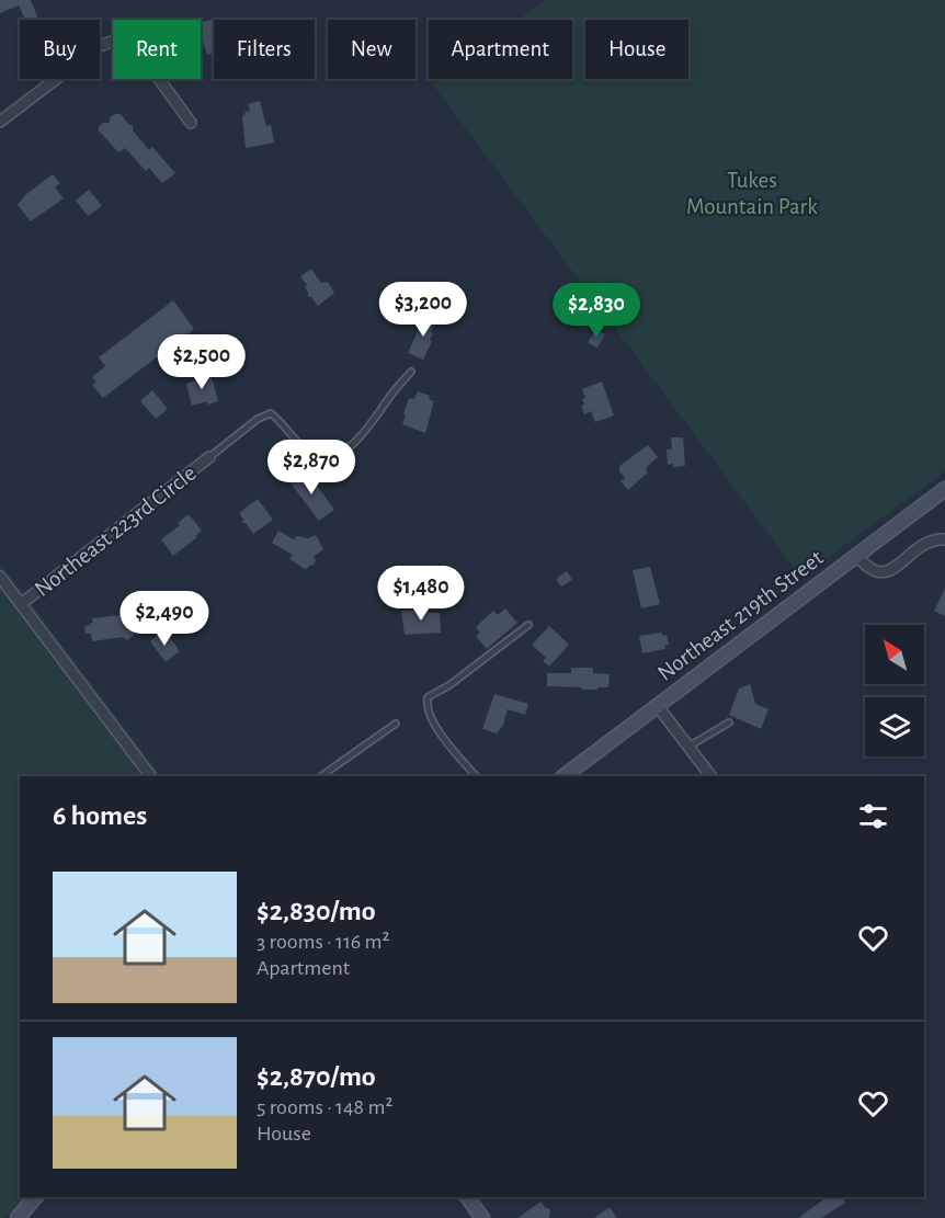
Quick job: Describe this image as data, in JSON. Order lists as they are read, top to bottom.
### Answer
{
  "streets": {
    "street": ["Northeast 223rd Circle", "Northeast 219th Street"]
  },
  "parks": ["Tukes Mountain Park"],
  "north": "top left",
  "page": {
    "chip": [
      "Buy",
      "Rent",
      "Filters",
      "New",
      "Apartment",
      "House"
    ],
    "price": [
      "$3,200",
      "$2,830",
      "$2,500",
      "$2,870",
      "$1,480",
      "$2,490"
    ],
    "heading": "6 homes",
    "list": [
      {
        "name": "$2,830/mo",
        "note": "3 rooms · 116 m² · Apartment"
      },
      {
        "name": "$2,870/mo",
        "note": "5 rooms · 148 m² · House"
      }
    ]
  }
}
